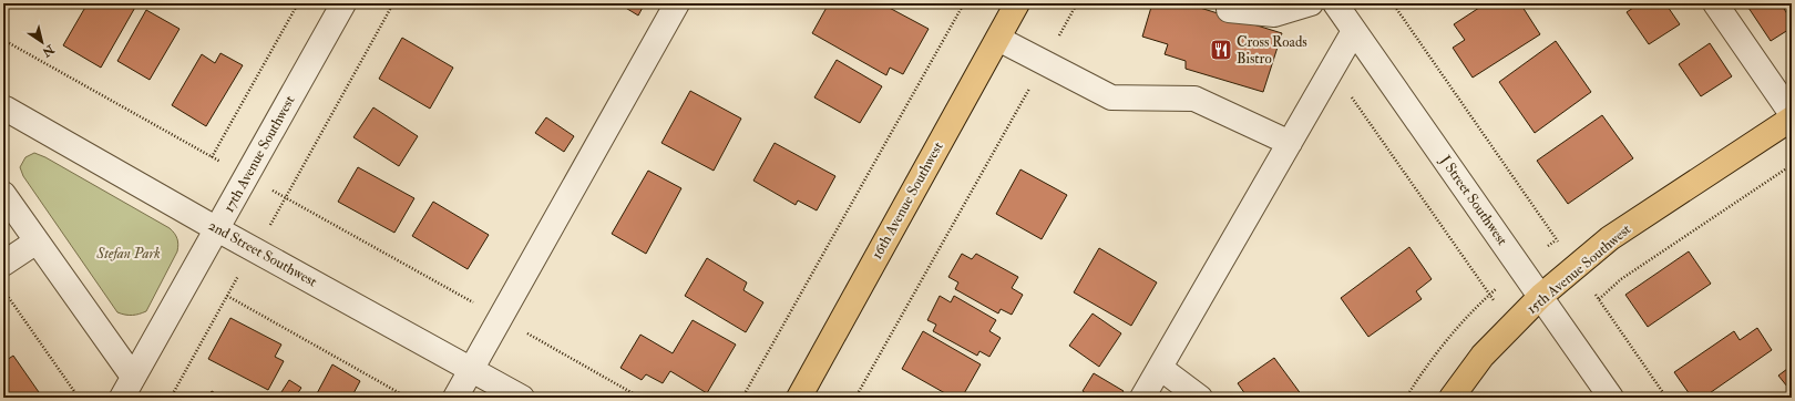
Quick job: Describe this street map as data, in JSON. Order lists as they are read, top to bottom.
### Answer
{
  "streets": {
    "main road": ["16th Avenue Southwest", "15th Avenue Southwest"],
    "street": ["17th Avenue Southwest", "J Street Southwest", "2nd Street Southwest"]
  },
  "crossings": [
    ["17th Avenue Southwest", "2nd Street Southwest"],
    ["J Street Southwest", "15th Avenue Southwest"]
  ],
  "parks": ["Stefan Park"],
  "places": {
    "restaurant": ["Cross Roads Bistro"]
  },
  "north": "bottom right"
}
